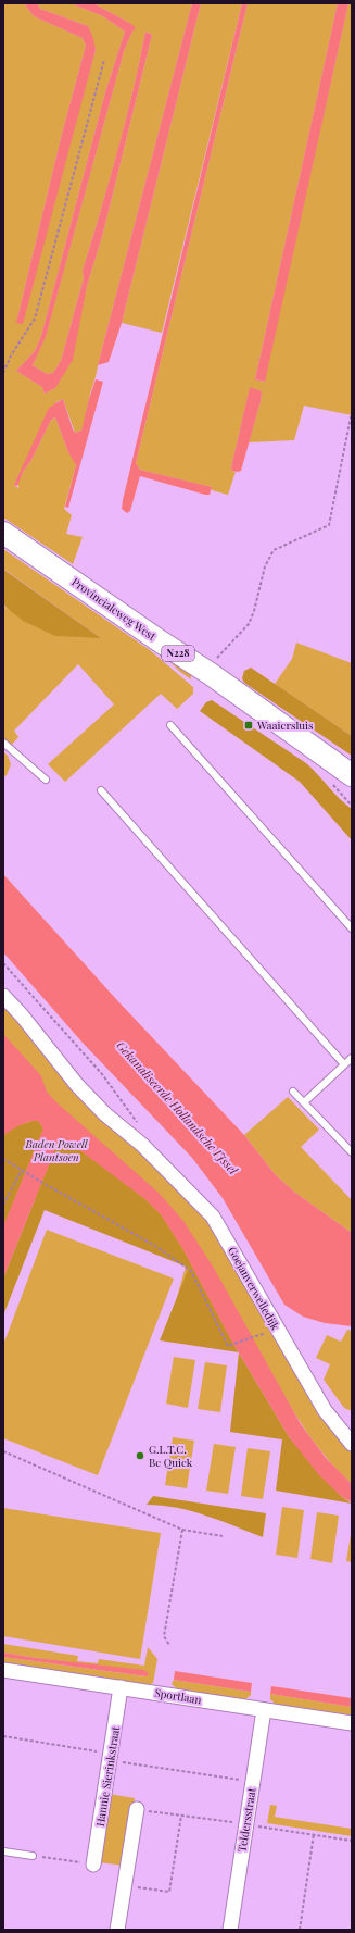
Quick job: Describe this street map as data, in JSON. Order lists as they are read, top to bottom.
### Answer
{
  "streets": {
    "main road": ["Provincialeweg West", "N228"],
    "street": [
      "Goejanverwelledijk",
      "Sportlaan",
      "Hannie Sierinkstraat",
      "Teldersstraat"
    ]
  },
  "crossings": [
    ["Sportlaan", "Hannie Sierinkstraat"],
    ["Sportlaan", "Teldersstraat"]
  ],
  "water": ["Gekanaliseerde Hollandsche IJssel"],
  "parks": ["Baden Powell Plantsoen"],
  "places": {
    "transit": ["Waaiersluis"],
    "other": ["G.L.T.C. Be Quick"]
  }
}
